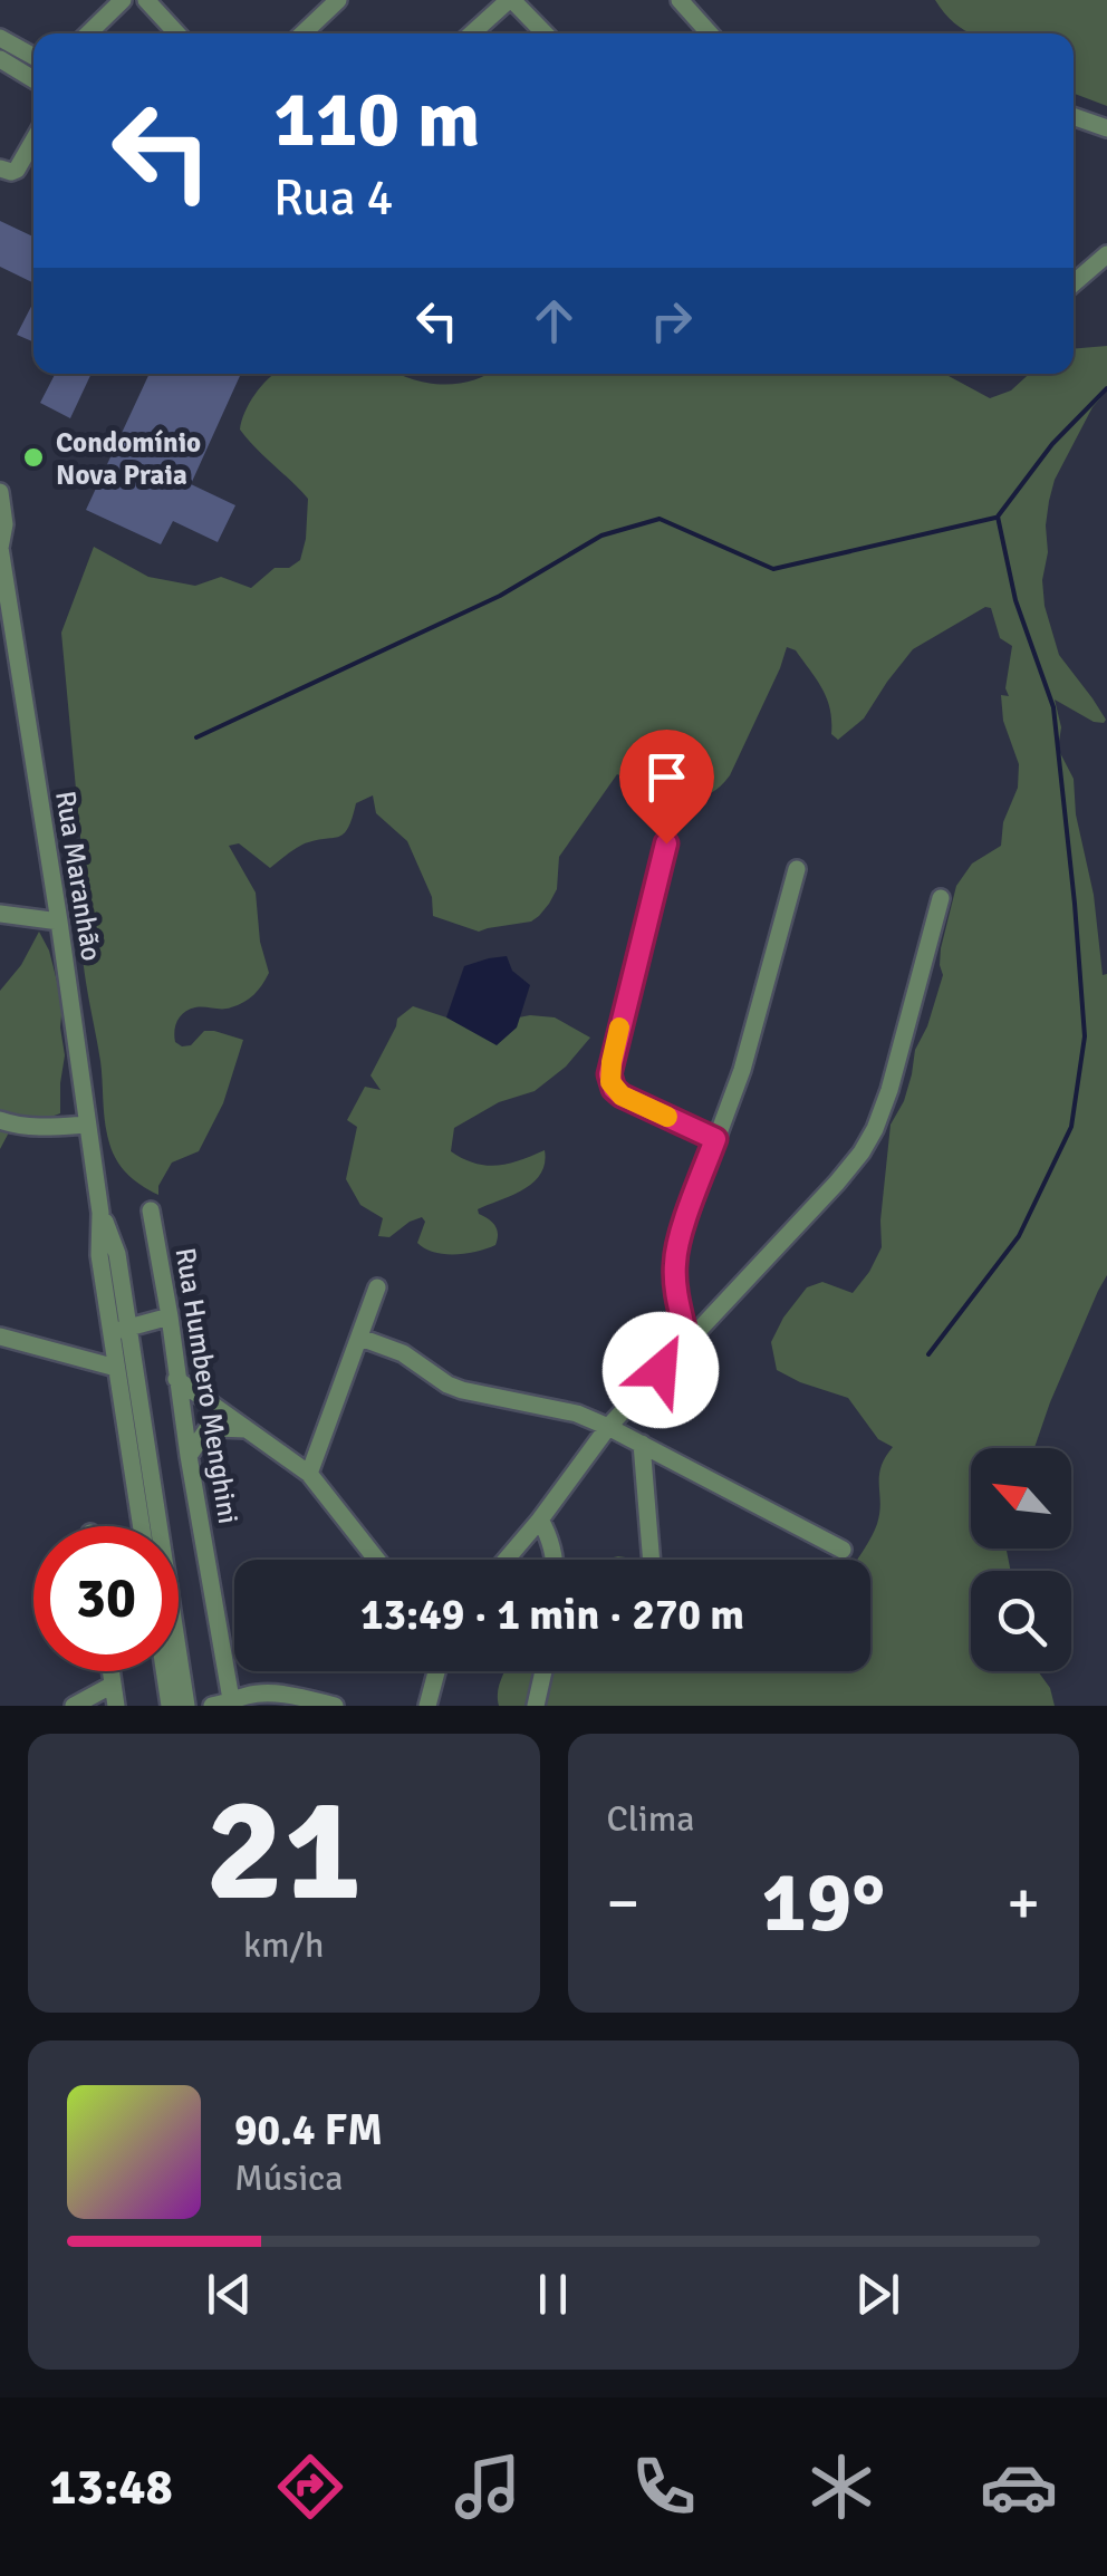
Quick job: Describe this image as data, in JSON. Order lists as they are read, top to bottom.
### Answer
{
  "streets": {
    "street": ["Rua Maranhão", "Rua Humbero Menghini"]
  },
  "places": ["Condomínio Nova Praia"],
  "north": "top left",
  "page": {
    "turn": ["110 m", "Rua 4"],
    "limit": "30",
    "trip": "13:49 · 1 min · 270 m",
    "tile": [
      ["21", "km/h"],
      "Clima"
    ],
    "heat": ["−", "19°", "+"],
    "song": ["90.4 FM", "Música"],
    "tabs": "13:48"
  }
}
